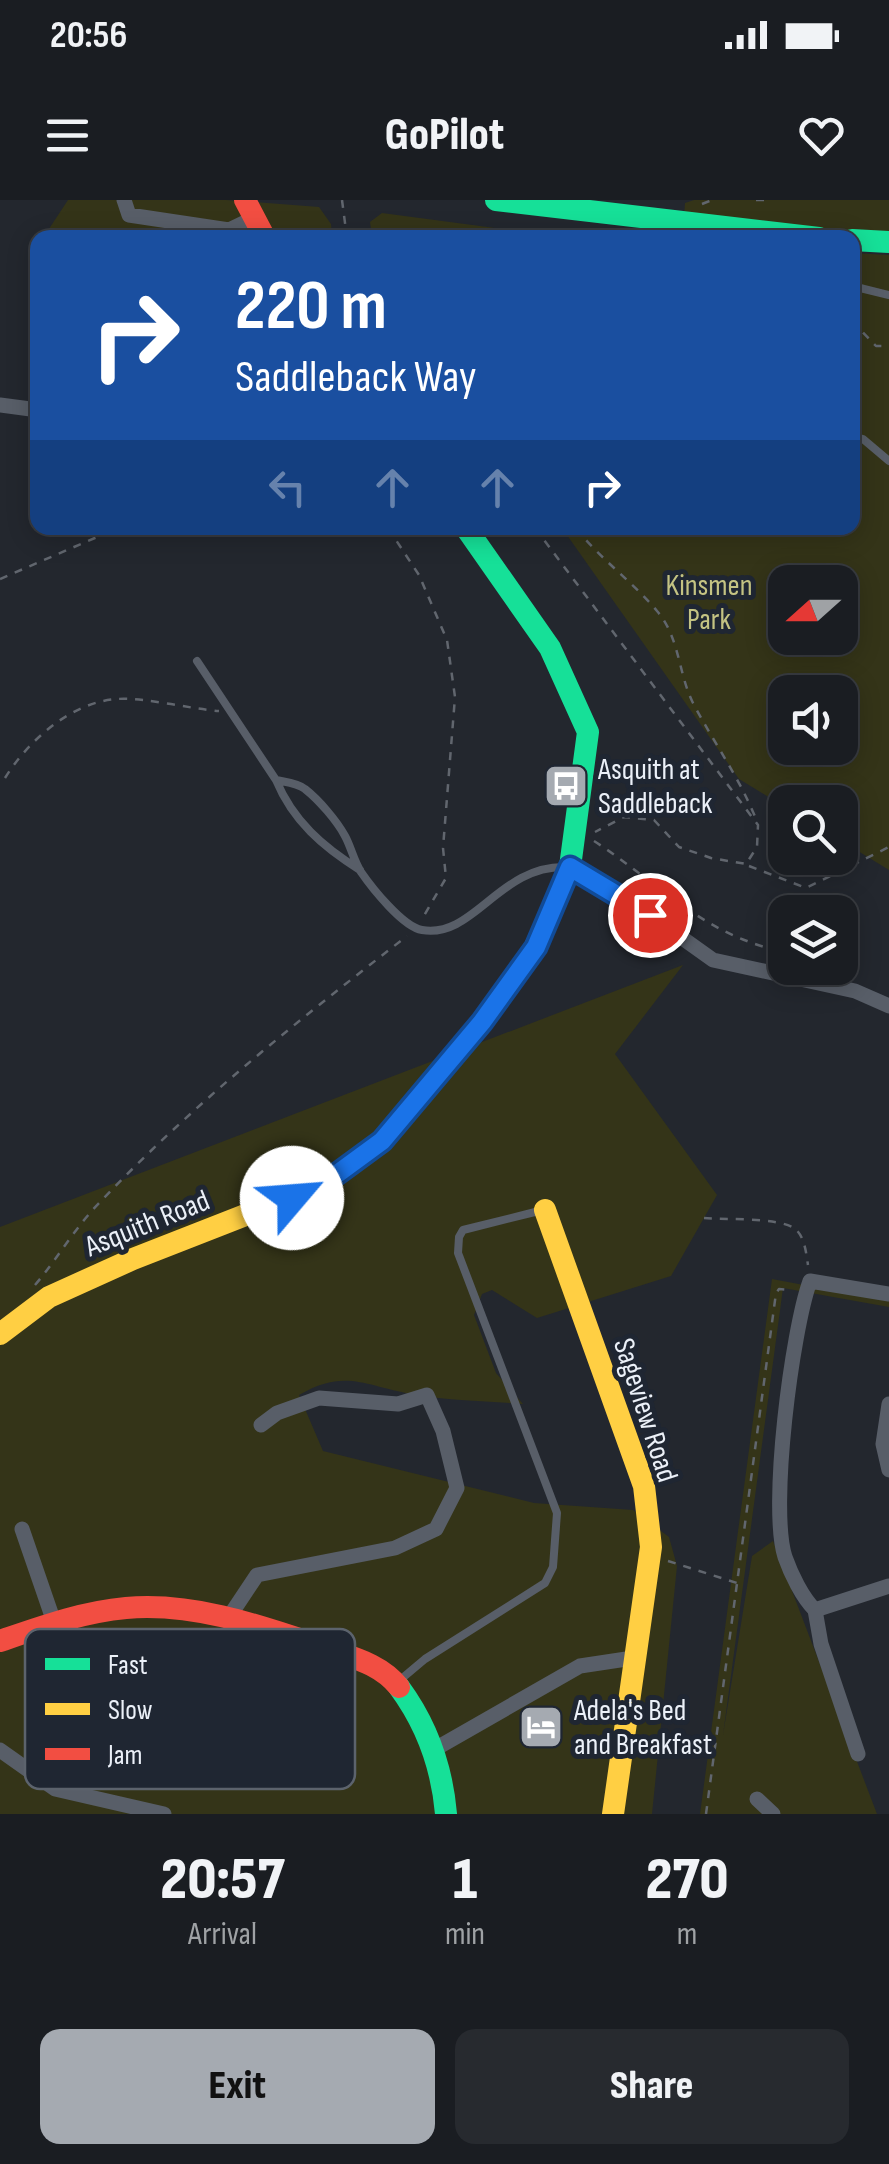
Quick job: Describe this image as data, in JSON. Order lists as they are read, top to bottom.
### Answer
{
  "streets": {
    "street": ["Asquith Road", "Sageview Road"]
  },
  "parks": ["Kinsmen Park"],
  "places": {
    "bus stop": ["Asquith at Saddleback"],
    "hotel": ["Adela's Bed and Breakfast"]
  },
  "legend": ["Fast", "Slow", "Jam"],
  "north": "left",
  "page": {
    "status": "20:56",
    "header": "GoPilot",
    "turn": ["220 m", "Saddleback Way"],
    "eta": [
      "20:57",
      "Arrival",
      "1",
      "min",
      "270",
      "m"
    ],
    "buttons": ["Exit", "Share"]
  }
}
